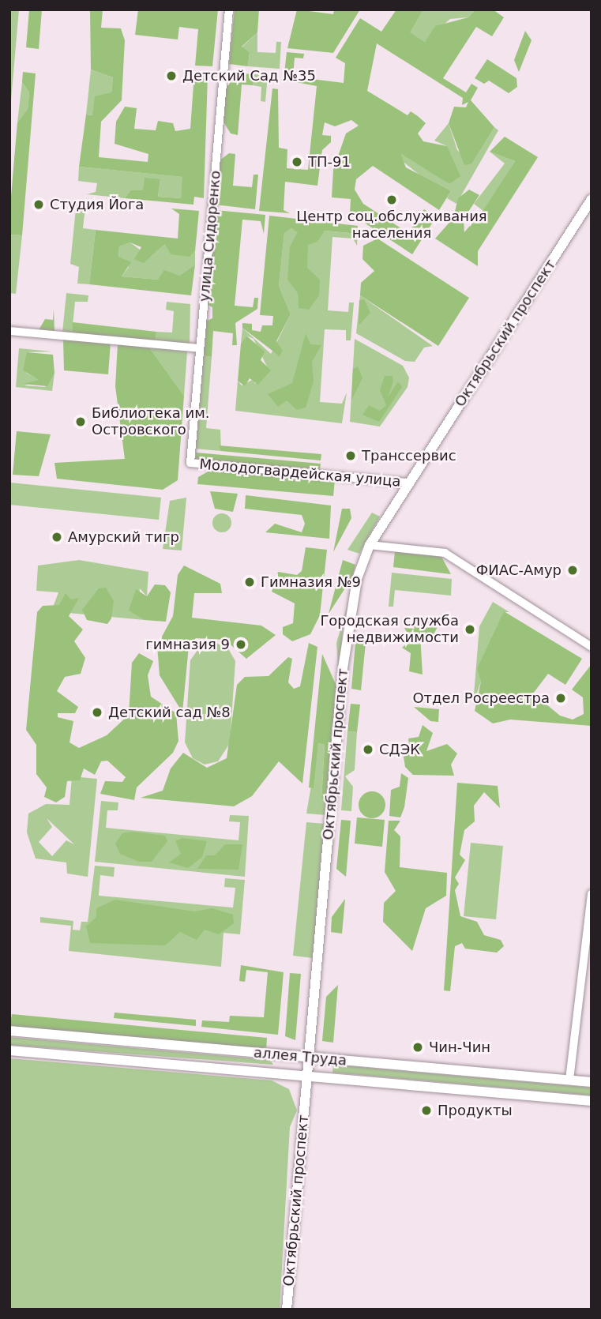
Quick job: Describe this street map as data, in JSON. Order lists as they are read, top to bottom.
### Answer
{
  "streets": {
    "street": [
      "улица Сидоренко",
      "Октябрьский проспект",
      "Молодогвардейская улица",
      "аллея Труда"
    ]
  },
  "crossings": [
    ["улица Сидоренко", "Молодогвардейская улица"],
    ["Октябрьский проспект", "Молодогвардейская улица"],
    ["Октябрьский проспект", "аллея Труда"]
  ],
  "places": [
    "Детский Сад №35",
    "ТП-91",
    "Центр соц.обслуживания населения",
    "Студия Йога",
    "Библиотека им. Островского",
    "Транссервис",
    "Амурский тигр",
    "ФИАС-Амур",
    "Гимназия №9",
    "Городская служба недвижимости",
    "гимназия 9",
    "Отдел Росреестра",
    "Детский сад №8",
    "СДЭК",
    "Чин-Чин",
    "Продукты"
  ]
}
